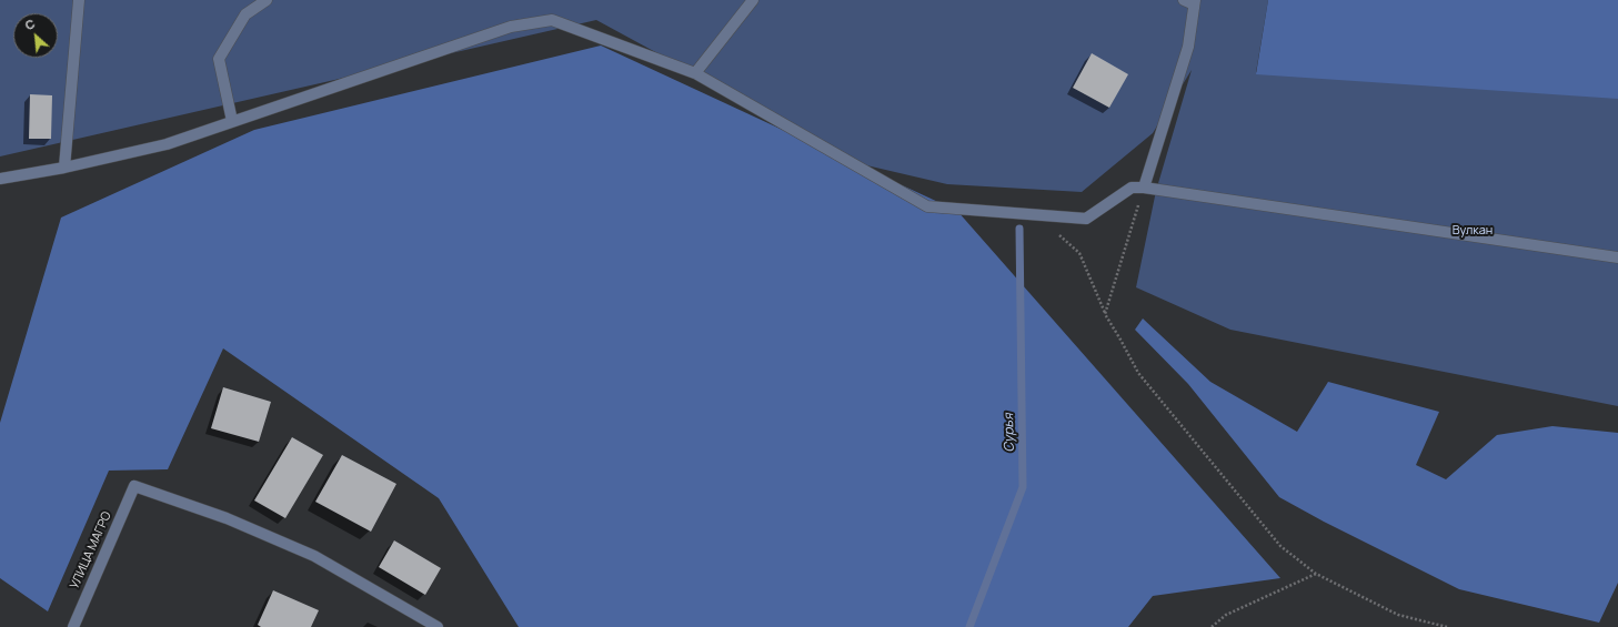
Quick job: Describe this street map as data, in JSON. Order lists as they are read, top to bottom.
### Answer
{
  "streets": {
    "street": ["УЛИЦА МАГРО"]
  },
  "water": ["Сурья"],
  "parks": ["Вулкан"],
  "north": "top left"
}
